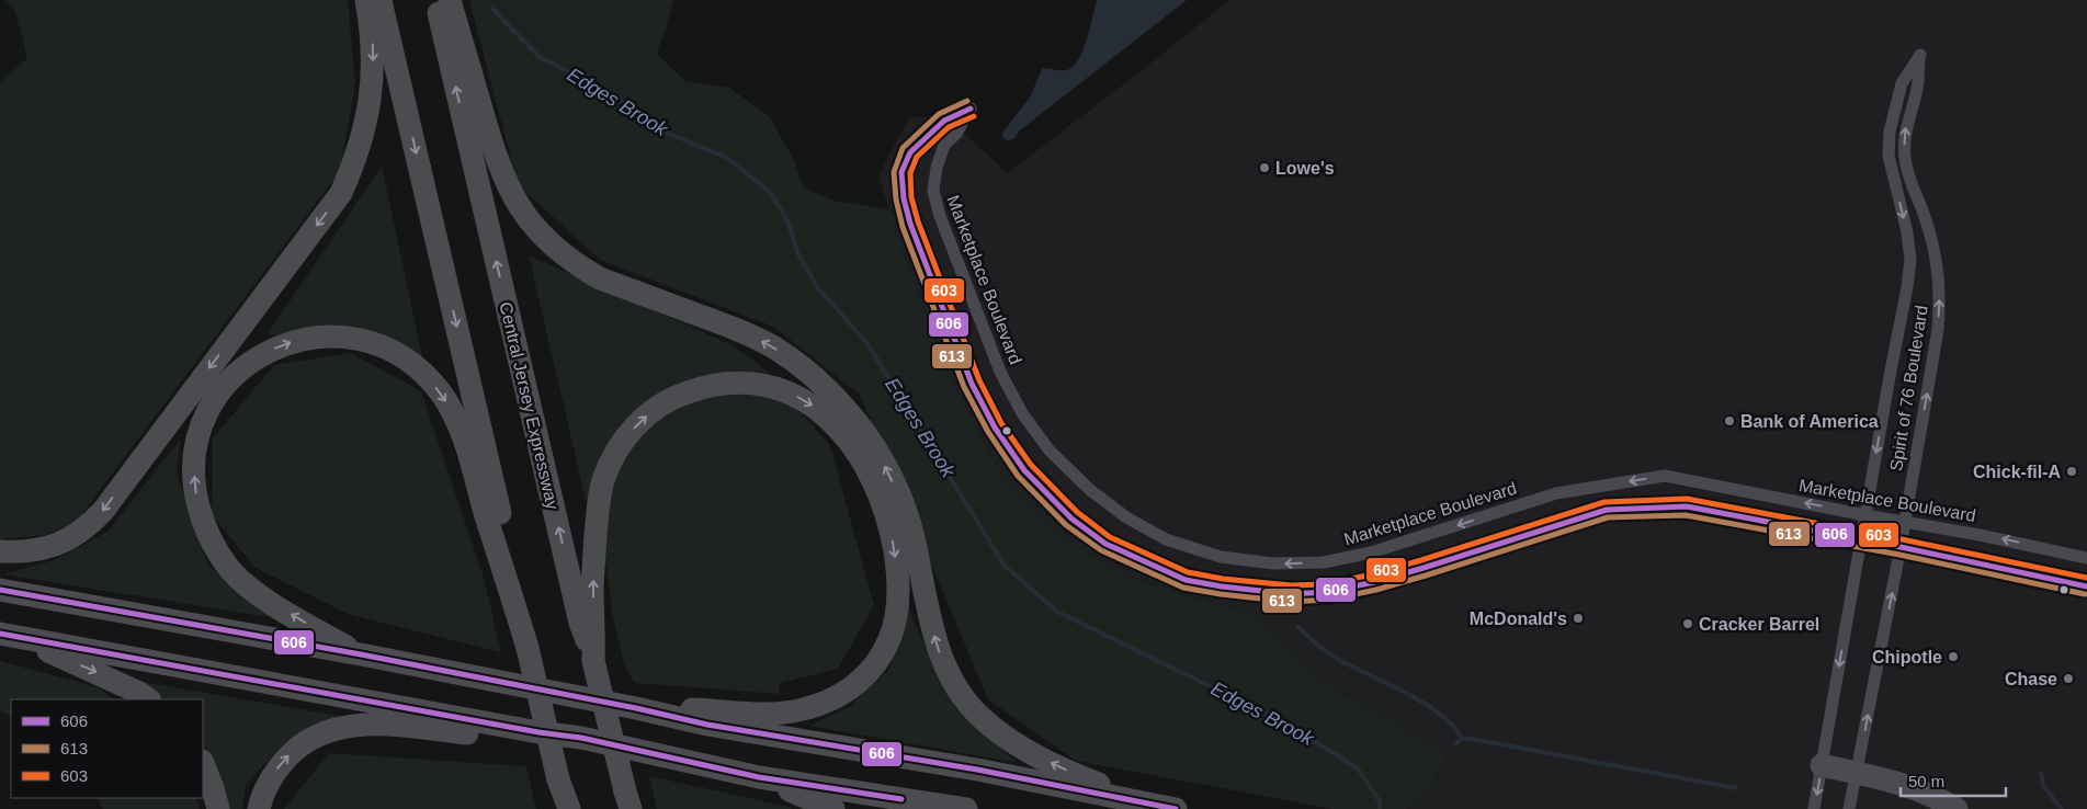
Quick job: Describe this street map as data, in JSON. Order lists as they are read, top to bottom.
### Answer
{
  "streets": {
    "highway": ["Central Jersey Expressway"],
    "street": ["Marketplace Boulevard", "Spirit of 76 Boulevard"]
  },
  "crossings": [
    ["Marketplace Boulevard", "Spirit of 76 Boulevard"]
  ],
  "water": ["Edges Brook"],
  "places": [
    "Lowe's",
    "Bank of America",
    "Chick-fil-A",
    "McDonald's",
    "Cracker Barrel",
    "Chipotle",
    "Chase"
  ],
  "lines": ["transit line 613", "transit line 606", "transit line 603"],
  "legend": ["606", "613", "603"],
  "scale_bar": "50 m"
}
